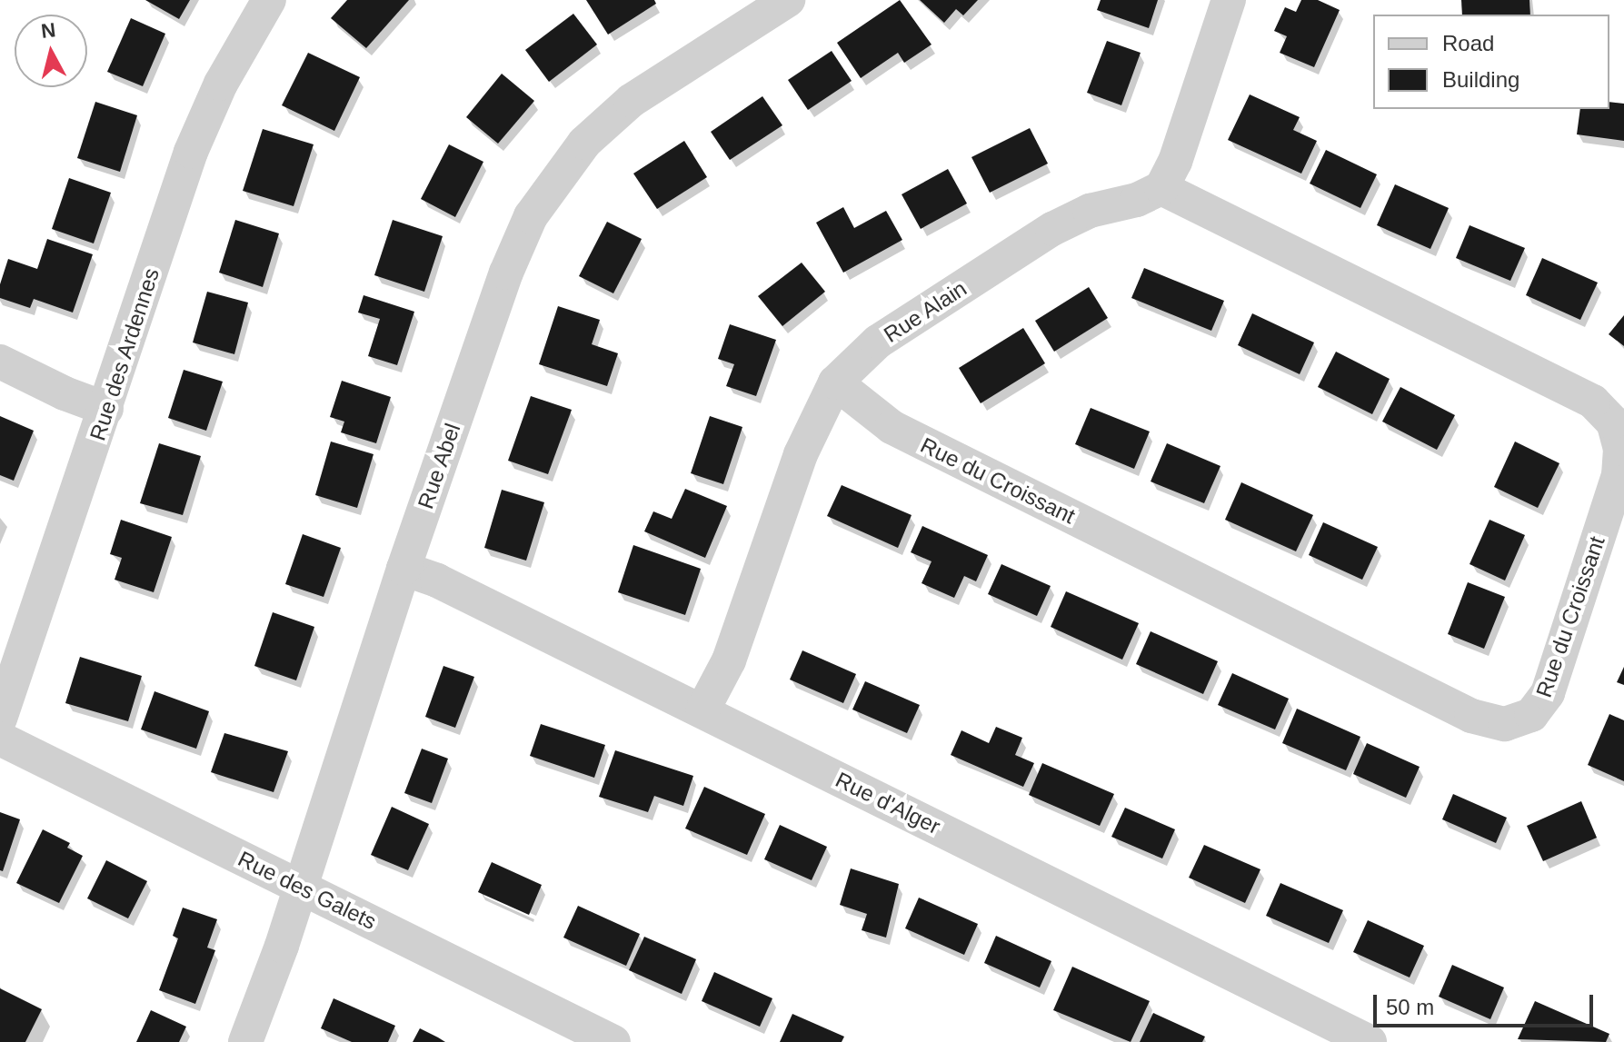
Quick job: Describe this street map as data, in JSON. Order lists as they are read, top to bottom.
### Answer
{
  "streets": {
    "street": [
      "Rue Alain",
      "Rue des Ardennes",
      "Rue Abel",
      "Rue du Croissant",
      "Rue d'Alger",
      "Rue des Galets"
    ]
  },
  "crossings": [
    ["Rue Alain", "Rue du Croissant"],
    ["Rue Alain", "Rue d'Alger"],
    ["Rue Abel", "Rue d'Alger"],
    ["Rue Abel", "Rue des Galets"]
  ],
  "legend": ["Road", "Building"],
  "scale_bar": "50 m",
  "north": "top"
}
